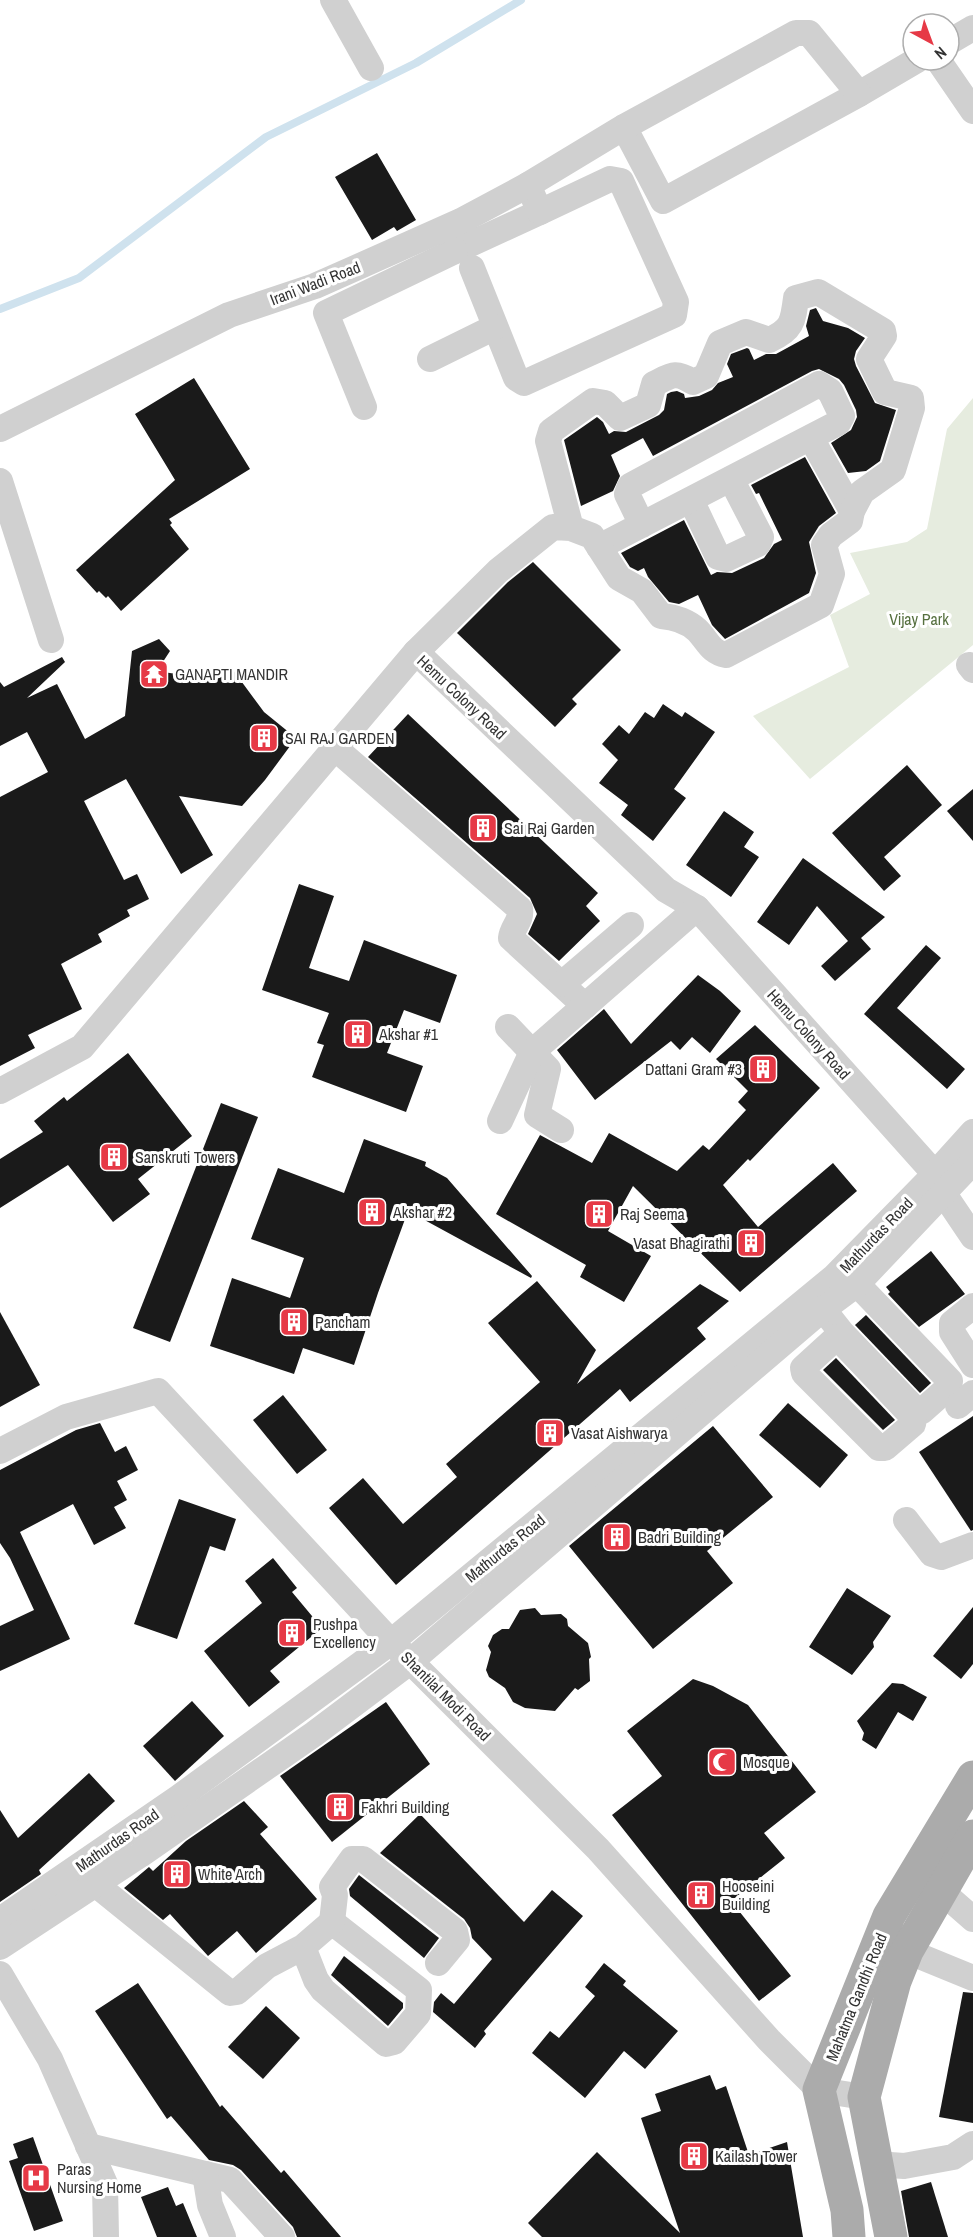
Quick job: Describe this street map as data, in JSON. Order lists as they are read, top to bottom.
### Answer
{
  "streets": {
    "main road": ["Mahatma Gandhi Road"],
    "street": [
      "Irani Wadi Road",
      "Hemu Colony Road",
      "Mathurdas Road",
      "Shantilal Modi Road"
    ]
  },
  "crossings": [
    ["Hemu Colony Road", "Mathurdas Road"],
    ["Mathurdas Road", "Shantilal Modi Road"],
    ["Shantilal Modi Road", "Mahatma Gandhi Road"]
  ],
  "parks": ["Vijay Park"],
  "places": {
    "temple": ["GANAPTI MANDIR"],
    "building": [
      "SAI RAJ GARDEN",
      "Sai Raj Garden",
      "Akshar #1",
      "Dattani Gram #3",
      "Sanskruti Towers",
      "Akshar #2",
      "Raj Seema",
      "Vasat Bhagirathi",
      "Pancham",
      "Vasat Aishwarya",
      "Badri Building",
      "Pushpa Excellency",
      "Fakhri Building",
      "White Arch",
      "Hooseini Building",
      "Kailash Tower"
    ],
    "mosque": ["Mosque"],
    "hospital": ["Paras Nursing Home"]
  },
  "north": "bottom right"
}
